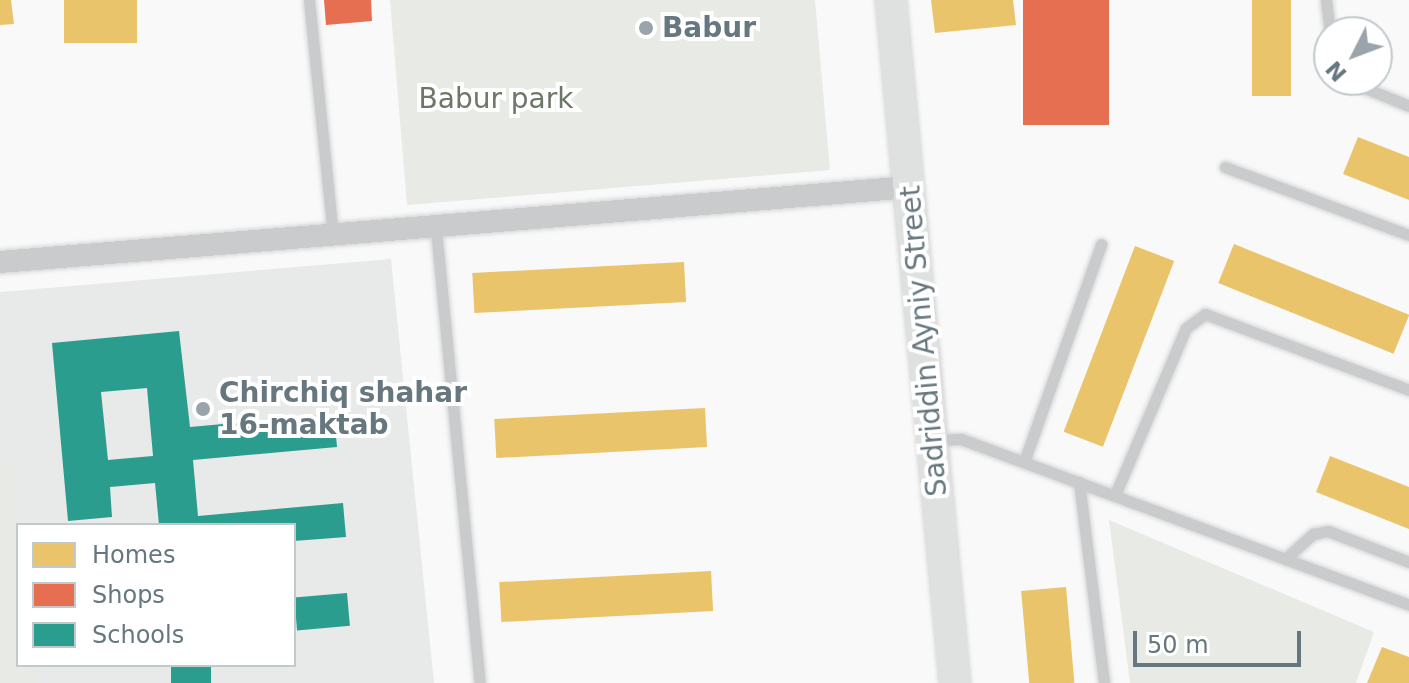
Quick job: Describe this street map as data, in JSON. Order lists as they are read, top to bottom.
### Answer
{
  "streets": {
    "street": ["Sadriddin Ayniy Street"]
  },
  "parks": ["Babur park"],
  "places": ["Babur", "Chirchiq shahar 16-maktab"],
  "legend": ["Homes", "Shops", "Schools"],
  "scale_bar": "50 m",
  "north": "bottom left"
}
